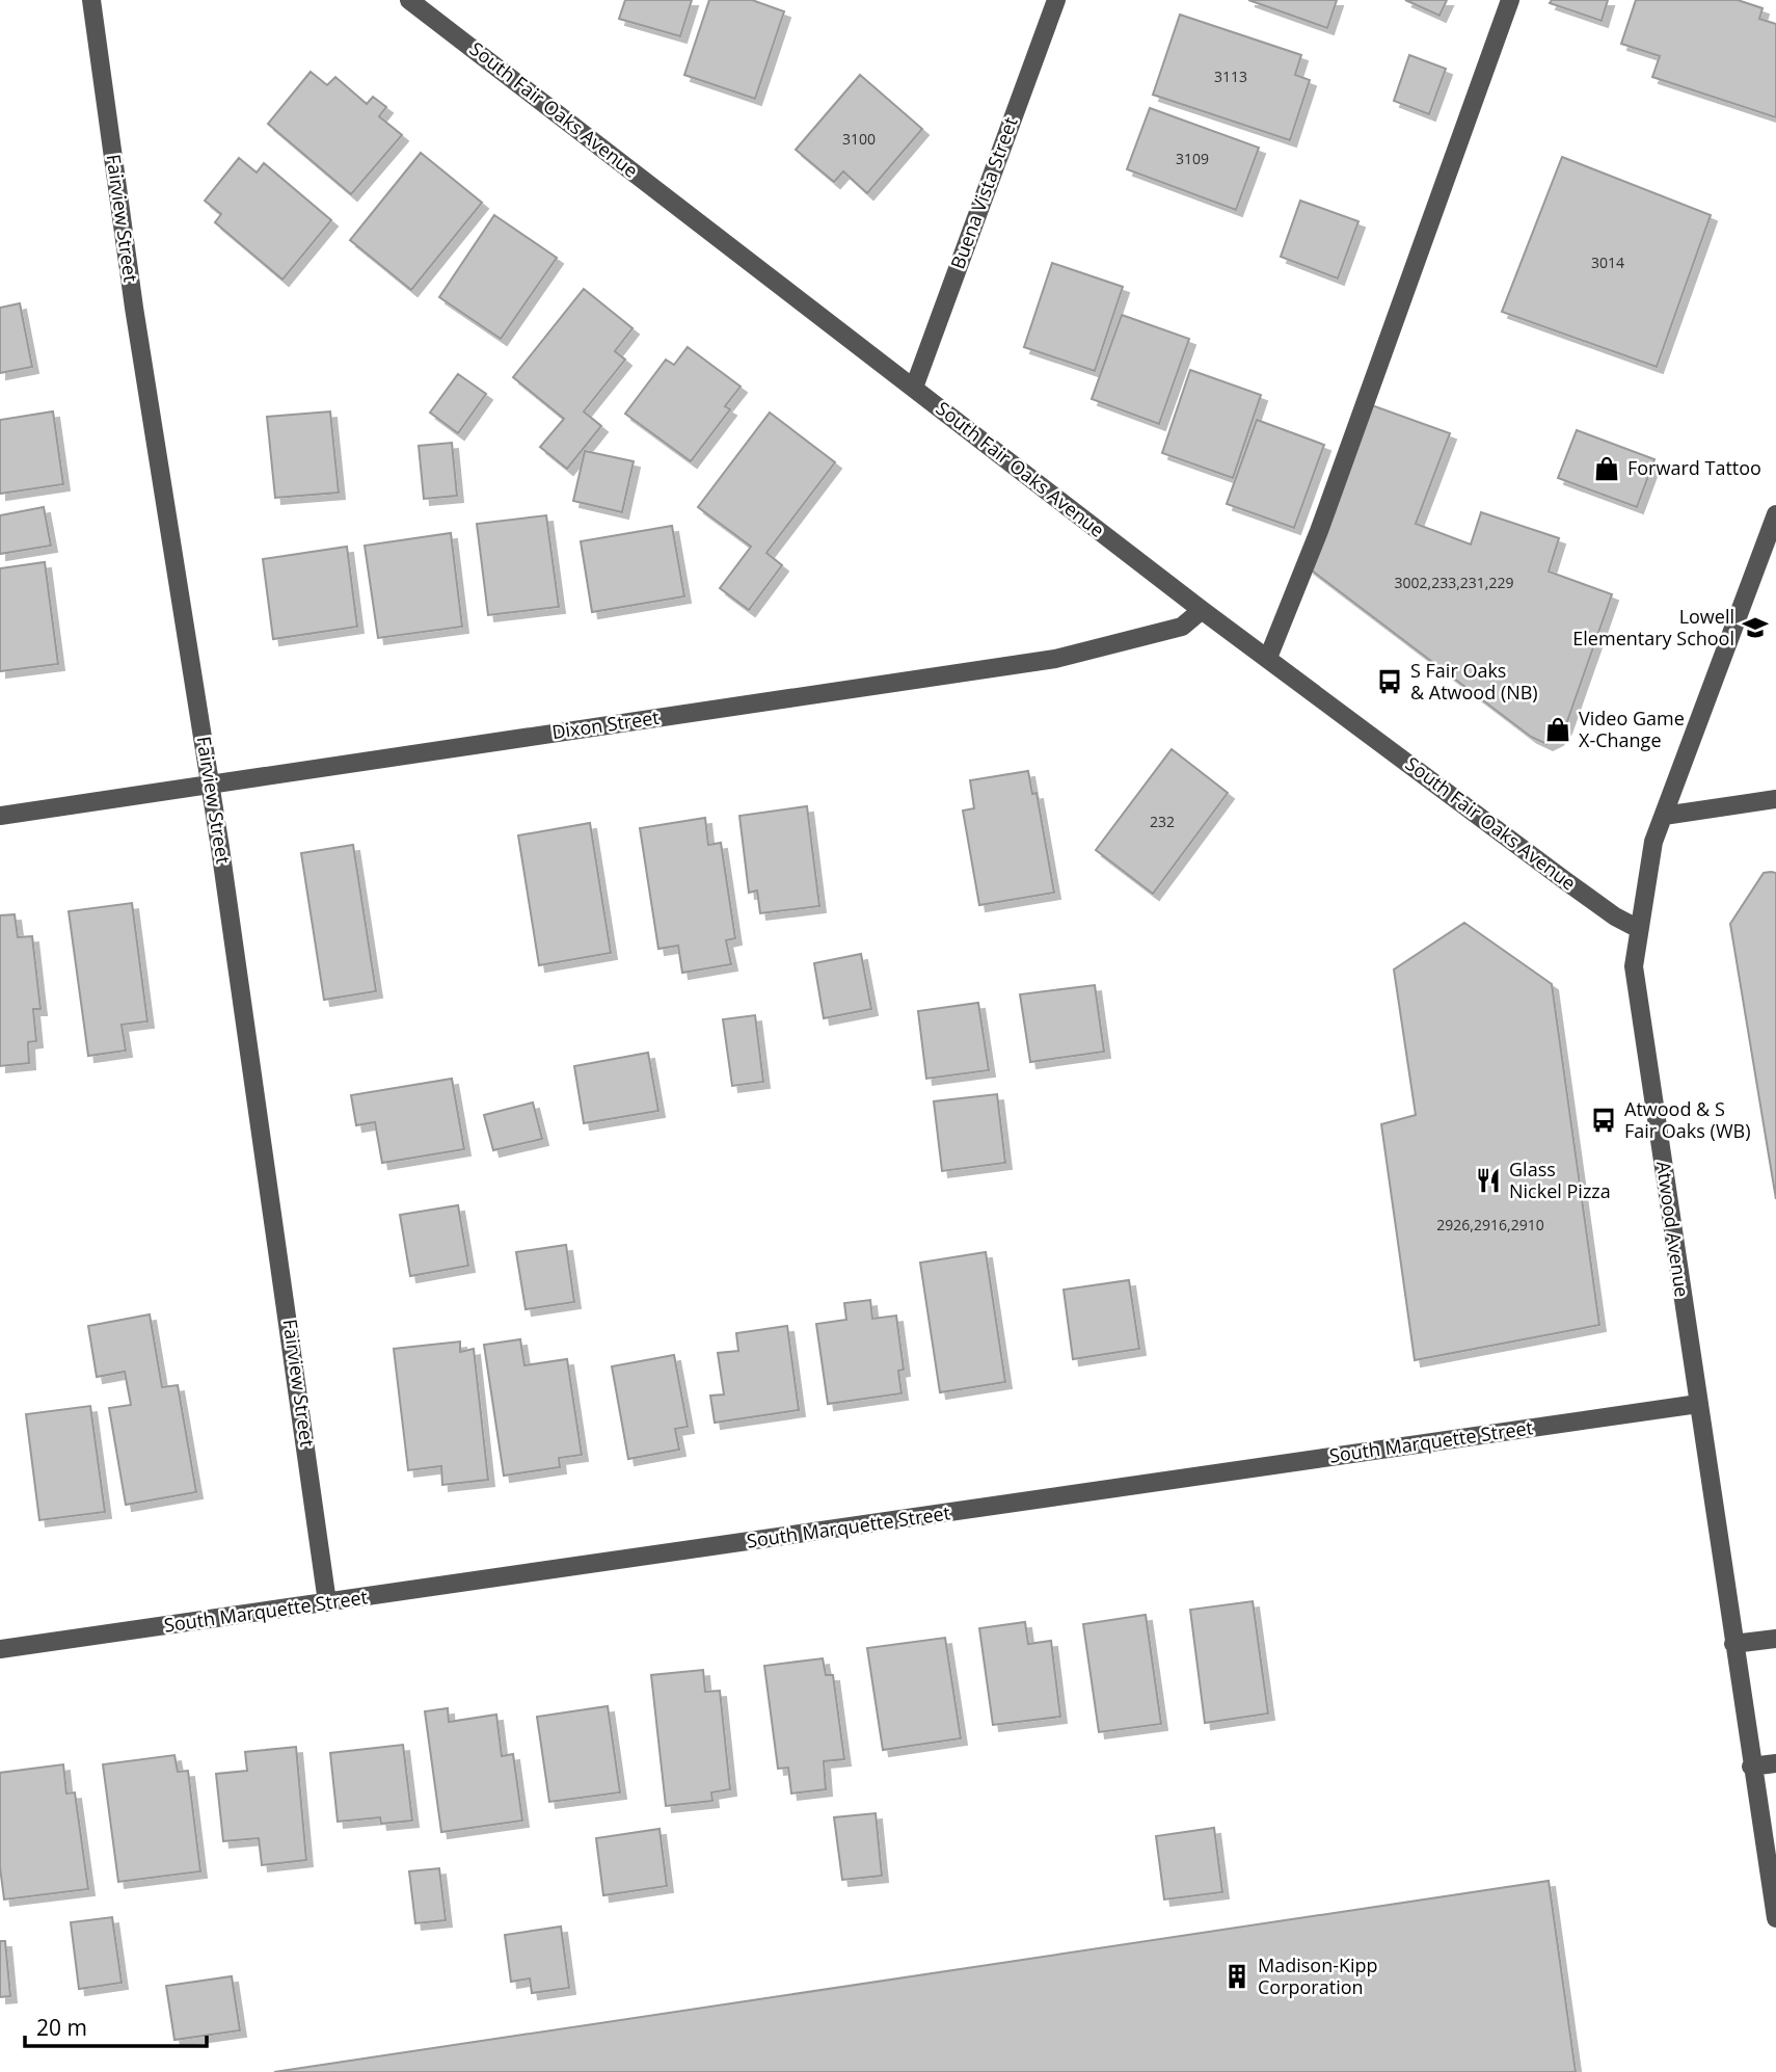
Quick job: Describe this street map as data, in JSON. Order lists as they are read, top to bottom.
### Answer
{
  "streets": {
    "street": [
      "South Fair Oaks Avenue",
      "Buena Vista Street",
      "Fairview Street",
      "Dixon Street",
      "Atwood Avenue",
      "South Marquette Street"
    ]
  },
  "crossings": [
    ["South Fair Oaks Avenue", "Buena Vista Street"],
    ["South Fair Oaks Avenue", "Dixon Street"],
    ["South Fair Oaks Avenue", "Atwood Avenue"],
    ["Fairview Street", "Dixon Street"],
    ["Fairview Street", "South Marquette Street"],
    ["Atwood Avenue", "South Marquette Street"]
  ],
  "places": {
    "shop": ["Forward Tattoo", "Video Game X-Change"],
    "school or university": ["Lowell Elementary School"],
    "bus stop": ["S Fair Oaks & Atwood (NB)", "Atwood & S Fair Oaks (WB)"],
    "restaurant": ["Glass Nickel Pizza"],
    "building": ["Madison-Kipp Corporation"]
  },
  "house_numbers": [
    "3113",
    "3100",
    "3109",
    "3014",
    "3002,233,231,229",
    "232",
    "2926,2916,2910"
  ],
  "scale_bar": "20 m"
}
